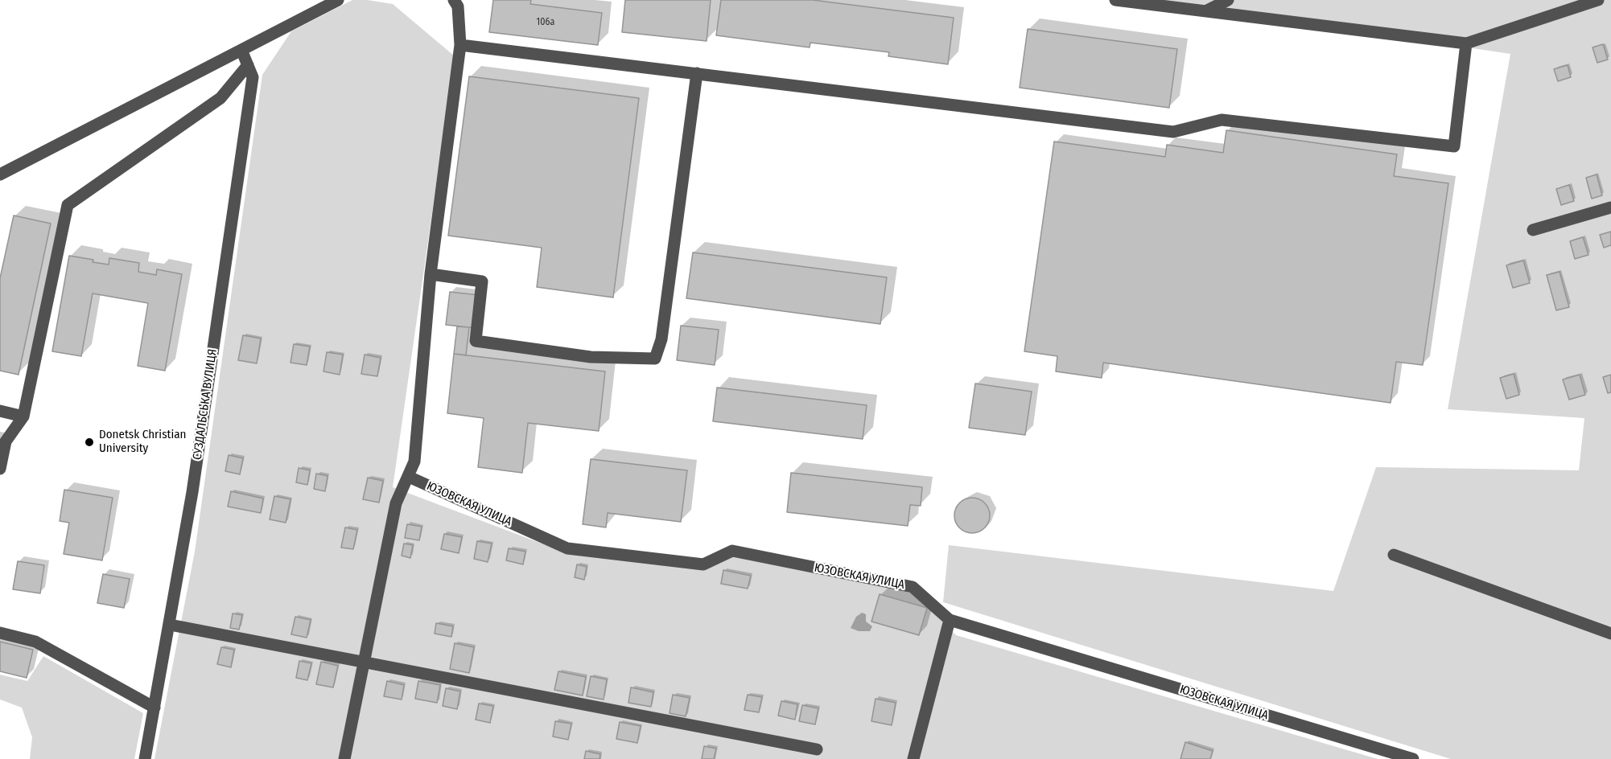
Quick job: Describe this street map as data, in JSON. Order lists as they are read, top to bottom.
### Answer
{
  "streets": {
    "street": ["СУЗДАЛЬСЬКА ВУЛИЦЯ", "ЮЗОВСКАЯ УЛИЦА"]
  },
  "places": ["Donetsk Christian University"],
  "house_numbers": ["106а"]
}
